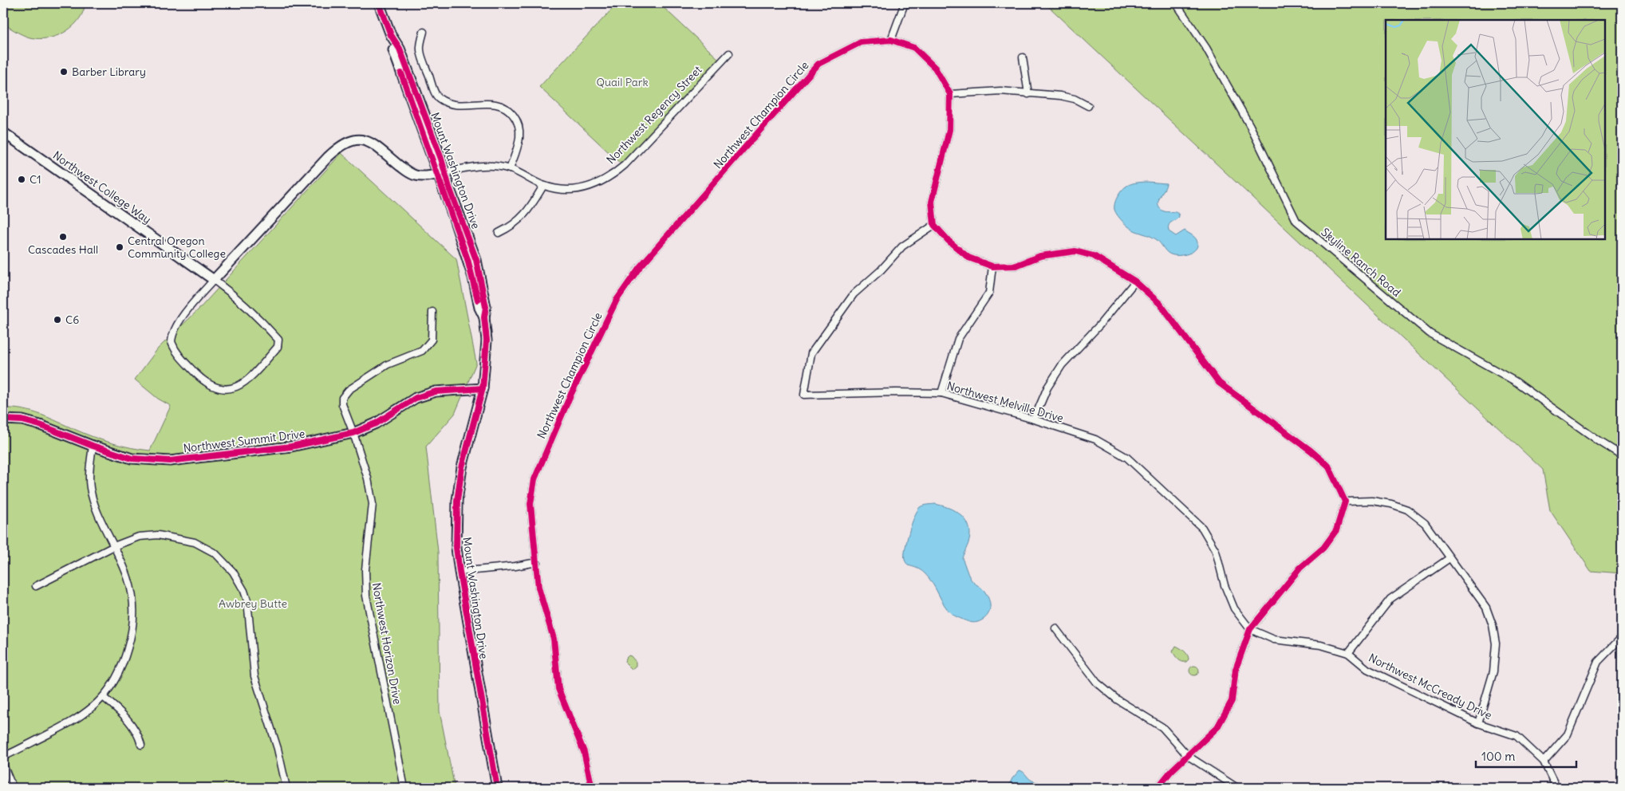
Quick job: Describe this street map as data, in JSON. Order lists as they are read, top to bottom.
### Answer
{
  "streets": {
    "street": [
      "Northwest Regency Street",
      "Northwest Champion Circle",
      "Mount Washington Drive",
      "Northwest College Way",
      "Skyline Ranch Road",
      "Northwest Melville Drive",
      "Northwest Summit Drive",
      "Northwest Horizon Drive",
      "Northwest McCready Drive"
    ]
  },
  "crossings": [
    ["Northwest Regency Street", "Mount Washington Drive"],
    ["Northwest Regency Street", "Northwest College Way"],
    ["Mount Washington Drive", "Northwest Summit Drive"],
    ["Northwest Melville Drive", "Northwest McCready Drive"],
    ["Northwest Summit Drive", "Northwest Horizon Drive"]
  ],
  "parks": ["Quail Park", "Awbrey Butte"],
  "places": [
    "Barber Library",
    "C1",
    "Cascades Hall",
    "Central Oregon Community College",
    "C6"
  ],
  "scale_bar": "100 m"
}
